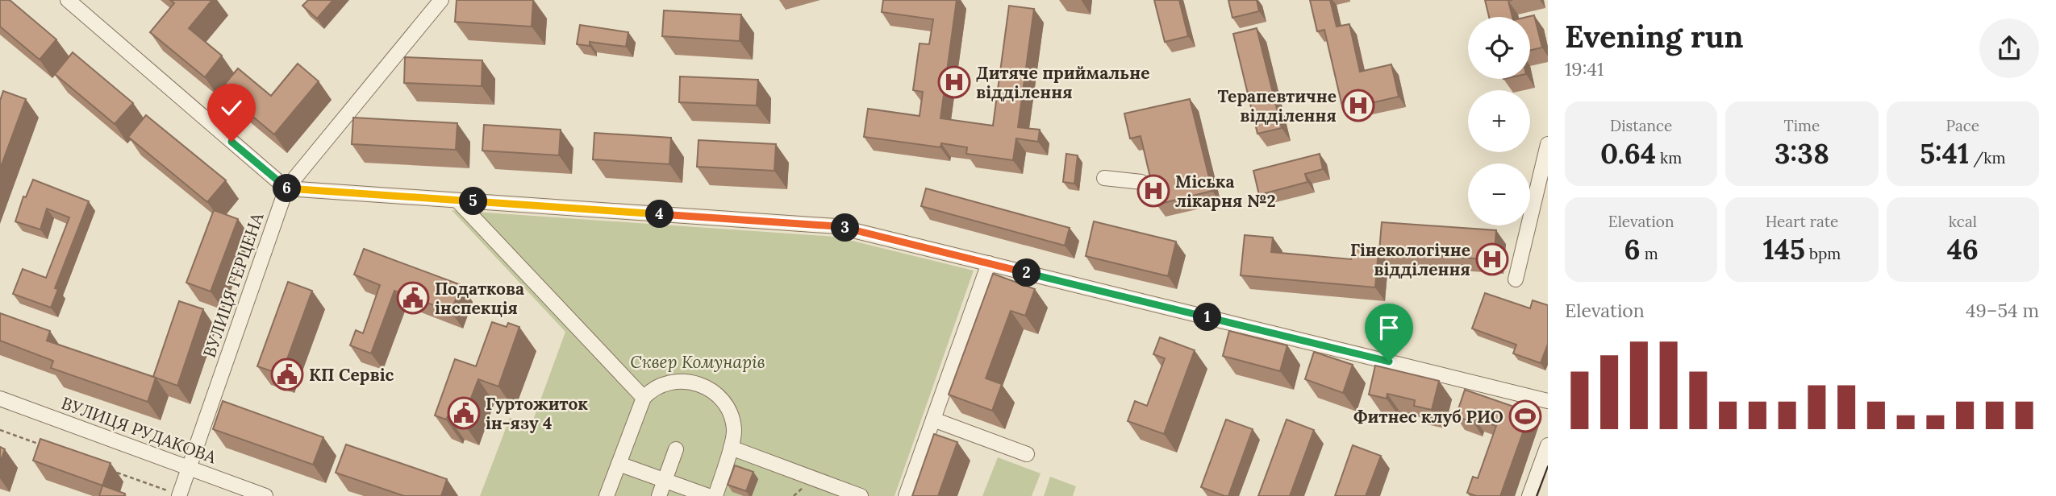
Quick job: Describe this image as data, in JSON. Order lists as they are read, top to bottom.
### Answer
{
  "streets": {
    "street": ["ВУЛИЦЯ ГЕРЦЕНА", "ВУЛИЦЯ РУДАКОВА"]
  },
  "crossings": [
    ["ВУЛИЦЯ ГЕРЦЕНА", "ВУЛИЦЯ РУДАКОВА"]
  ],
  "parks": ["Сквер Комунарів"],
  "places": {
    "hospital": [
      "Дитяче приймальне відділення",
      "Терапевтичне відділення",
      "Міська лікарня №2",
      "Гінекологічне відділення"
    ],
    "public building": ["Податкова інспекція", "КП Сервіс", "Гуртожиток ін-язу 4"],
    "sports": ["Фитнес клуб РИО"]
  },
  "page": {
    "heading": ["Evening run", "19:41"],
    "map_buttons": ["+", "−"],
    "stats": [
      ["Distance", "0.64 km"],
      ["Time", "3:38"],
      ["Pace", "5:41 /km"],
      ["Elevation", "6 m"],
      ["Heart rate", "145 bpm"],
      ["kcal", "46"]
    ],
    "pins": [
      "6",
      "5",
      "4",
      "3",
      "2",
      "1"
    ],
    "chart": ["Elevation", "49–54 m"]
  }
}
